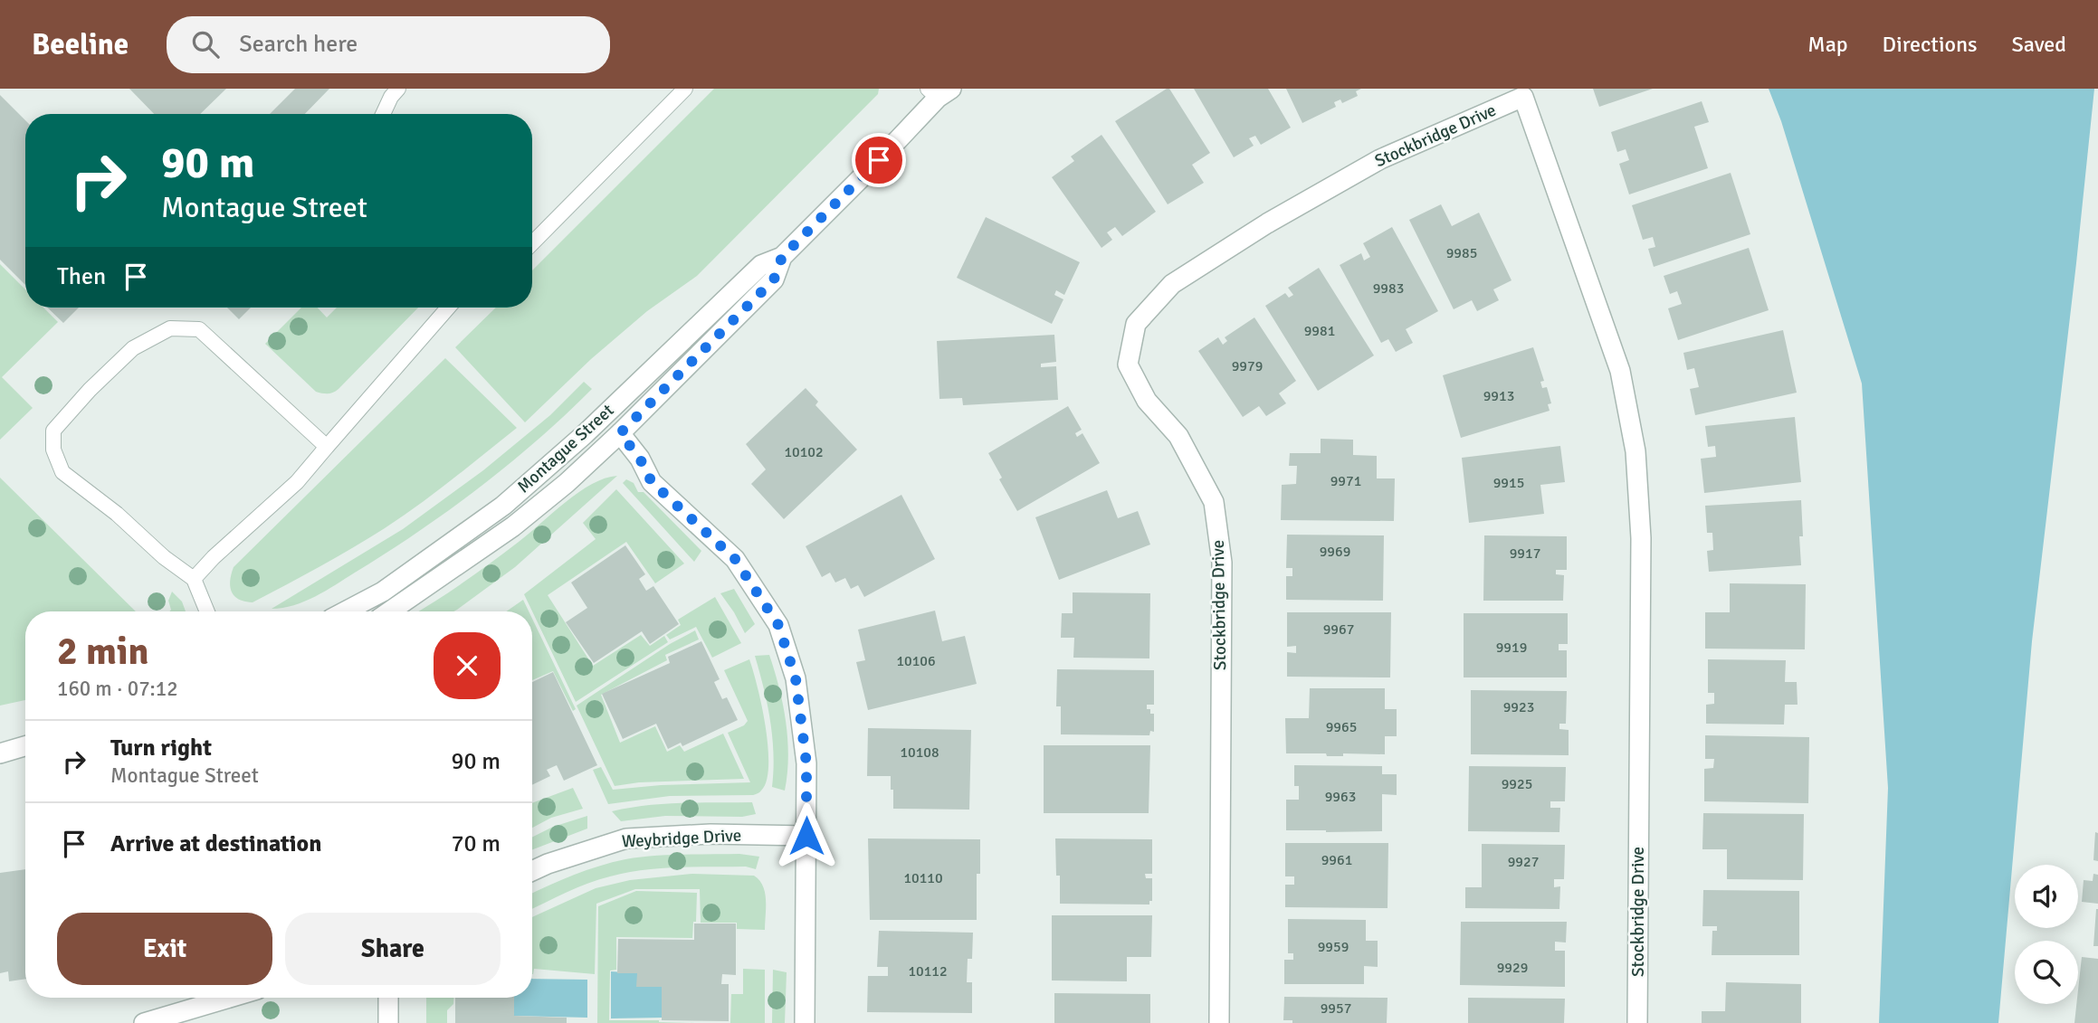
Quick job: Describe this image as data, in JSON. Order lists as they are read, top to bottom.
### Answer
{
  "streets": {
    "street": ["Stockbridge Drive", "Montague Street", "Weybridge Drive"]
  },
  "house_numbers": [
    "9985",
    "9983",
    "9981",
    "9979",
    "9913",
    "10102",
    "9971",
    "9915",
    "9969",
    "9917",
    "9967",
    "9919",
    "10106",
    "9923",
    "9965",
    "10108",
    "9925",
    "9963",
    "9961",
    "9927",
    "10110",
    "9959",
    "9929",
    "10112",
    "9957"
  ],
  "page": {
    "header": "Beeline",
    "search": "Search here",
    "nav": ["Map", "Directions", "Saved"],
    "turn": ["90 m", "Montague Street"],
    "then": "Then",
    "heading": ["2 min", "160 m · 07:12"],
    "list": [
      {
        "name": "Turn right",
        "note": "Montague Street",
        "value": "90 m"
      },
      {
        "name": "Arrive at destination",
        "value": "70 m"
      }
    ],
    "buttons": ["Exit", "Share"]
  }
}
